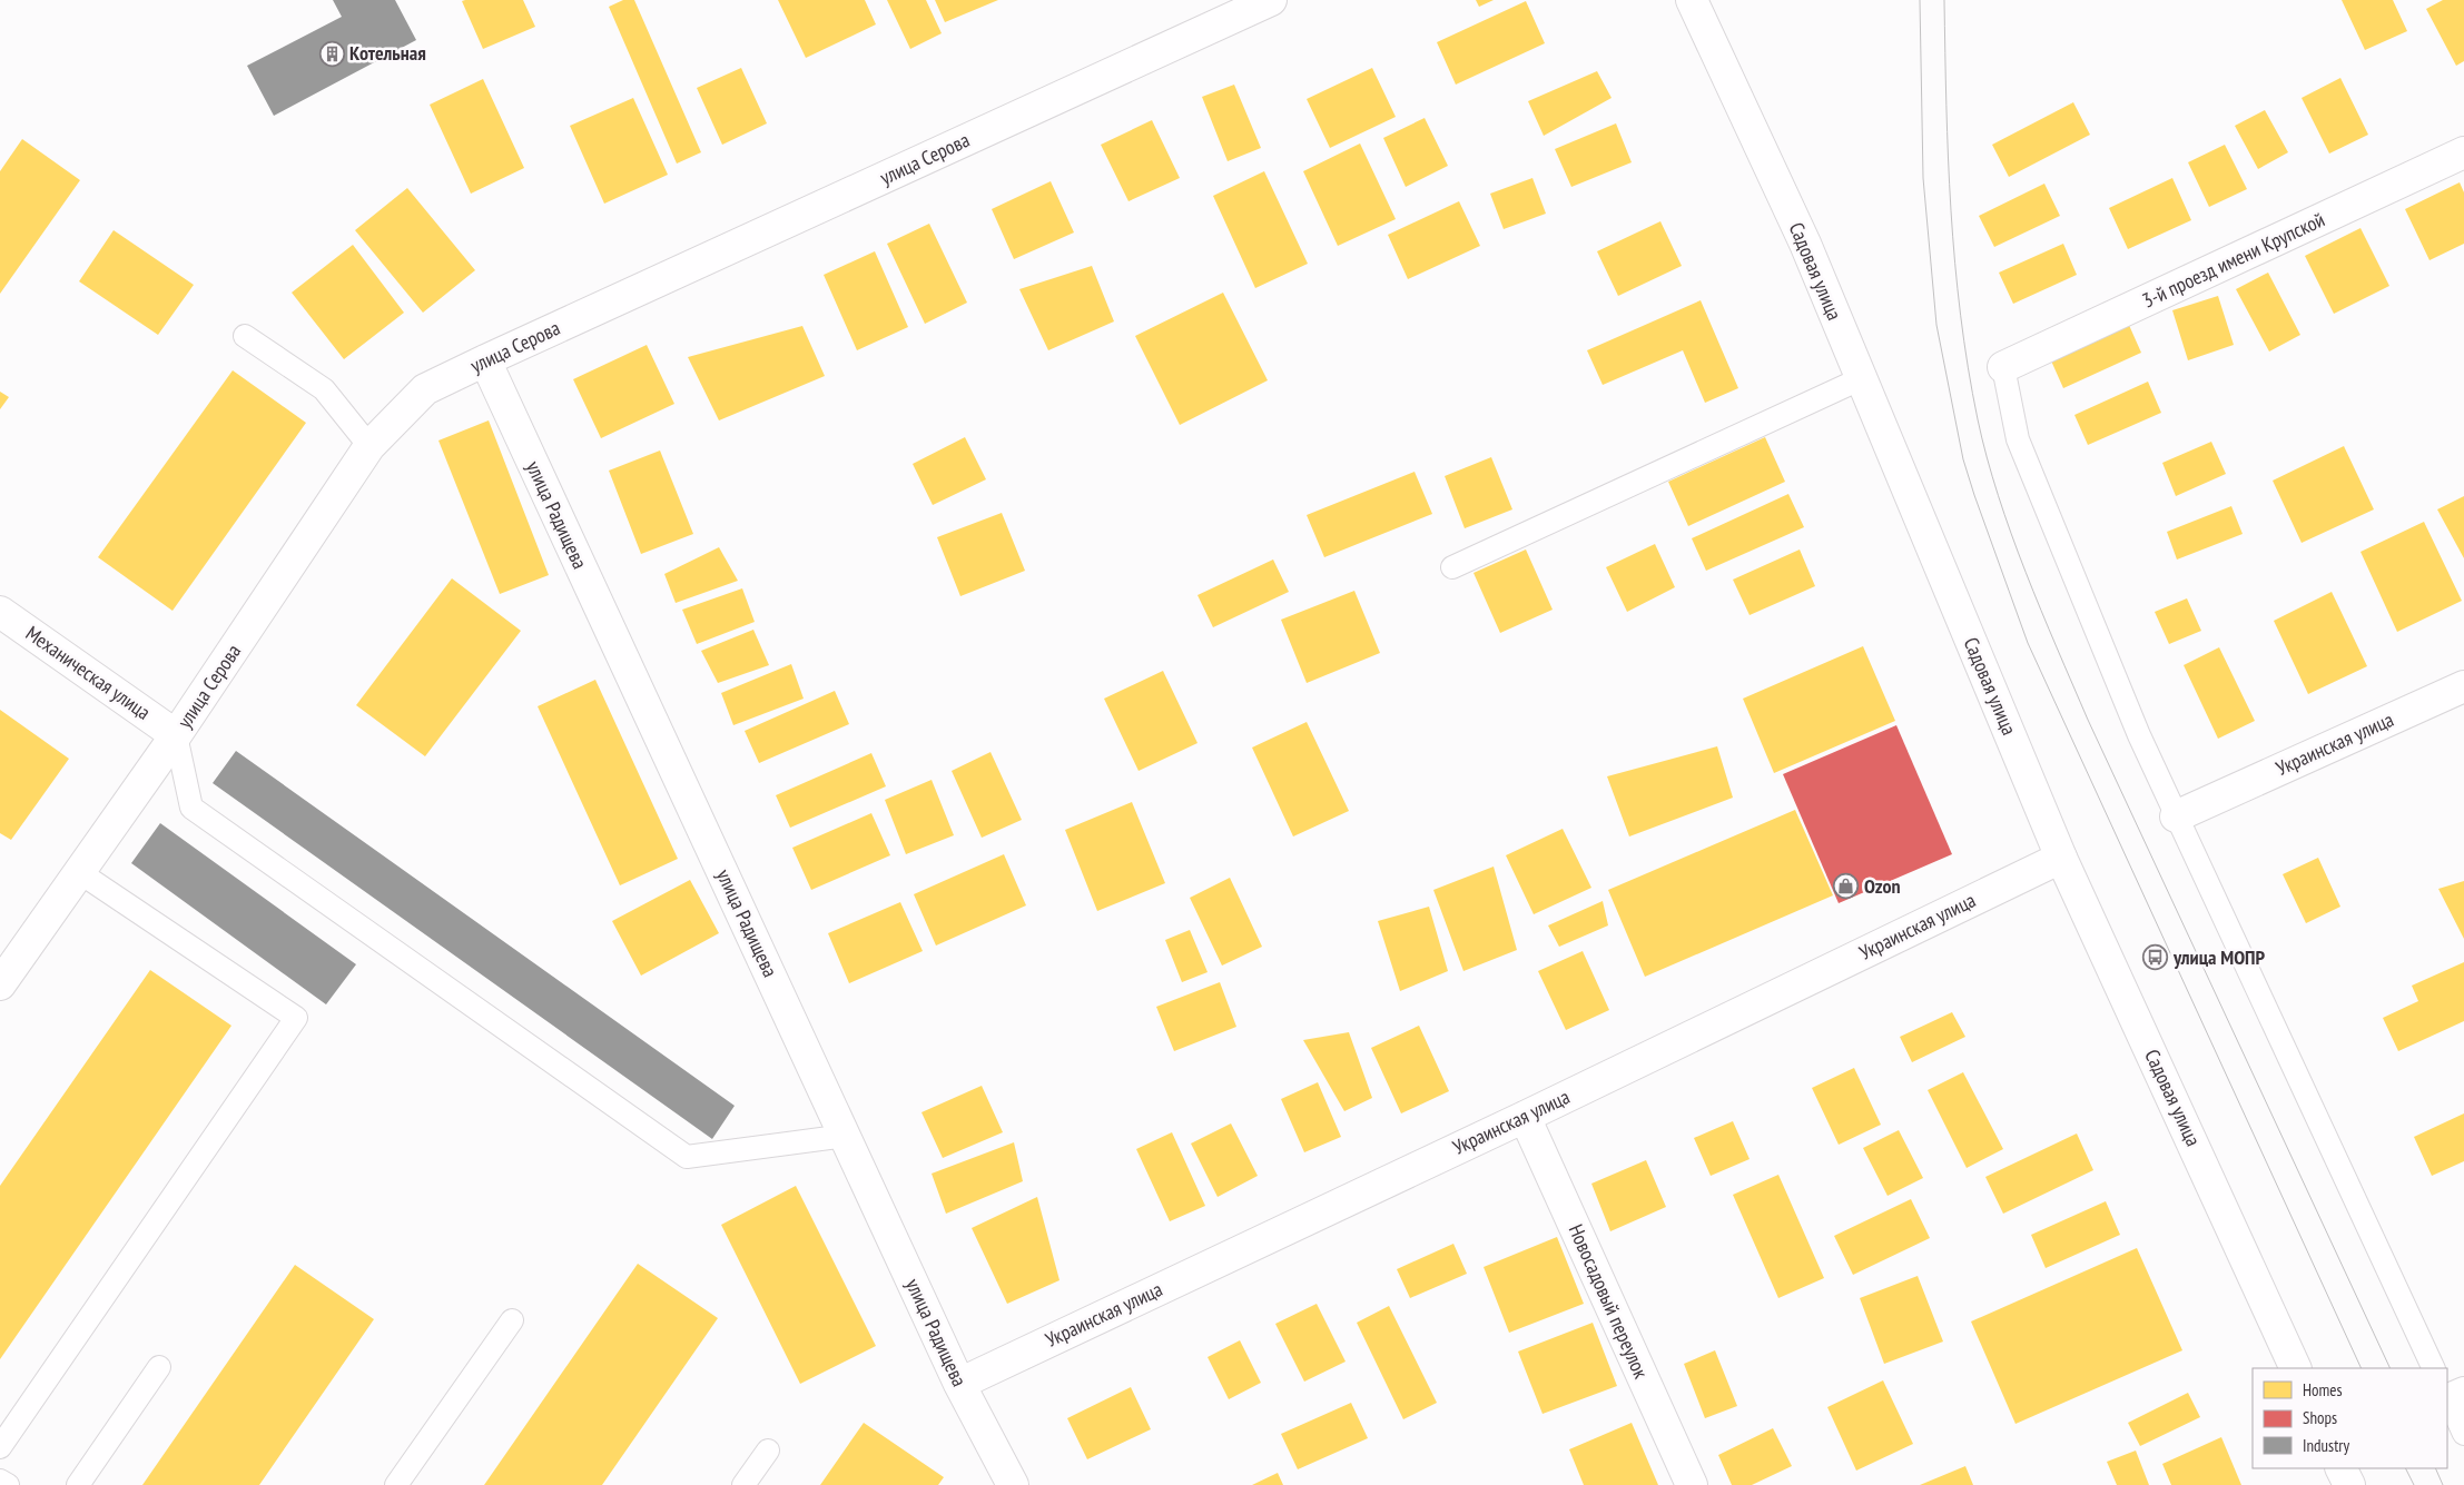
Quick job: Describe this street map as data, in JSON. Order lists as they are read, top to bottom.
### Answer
{
  "streets": {
    "street": [
      "улица Серова",
      "3-й проезд имени Крупской",
      "Садовая улица",
      "улица Радищева",
      "Механическая улица",
      "Украинская улица",
      "Новосадовый переулок"
    ]
  },
  "crossings": [
    ["улица Серова", "улица Радищева"],
    ["улица Серова", "Механическая улица"],
    ["Садовая улица", "Украинская улица"],
    ["улица Радищева", "Украинская улица"],
    ["Украинская улица", "Новосадовый переулок"]
  ],
  "places": {
    "building": ["Котельная"],
    "shop": ["Ozon"],
    "bus stop": ["улица МОПР"]
  },
  "legend": ["Homes", "Shops", "Industry"]
}
